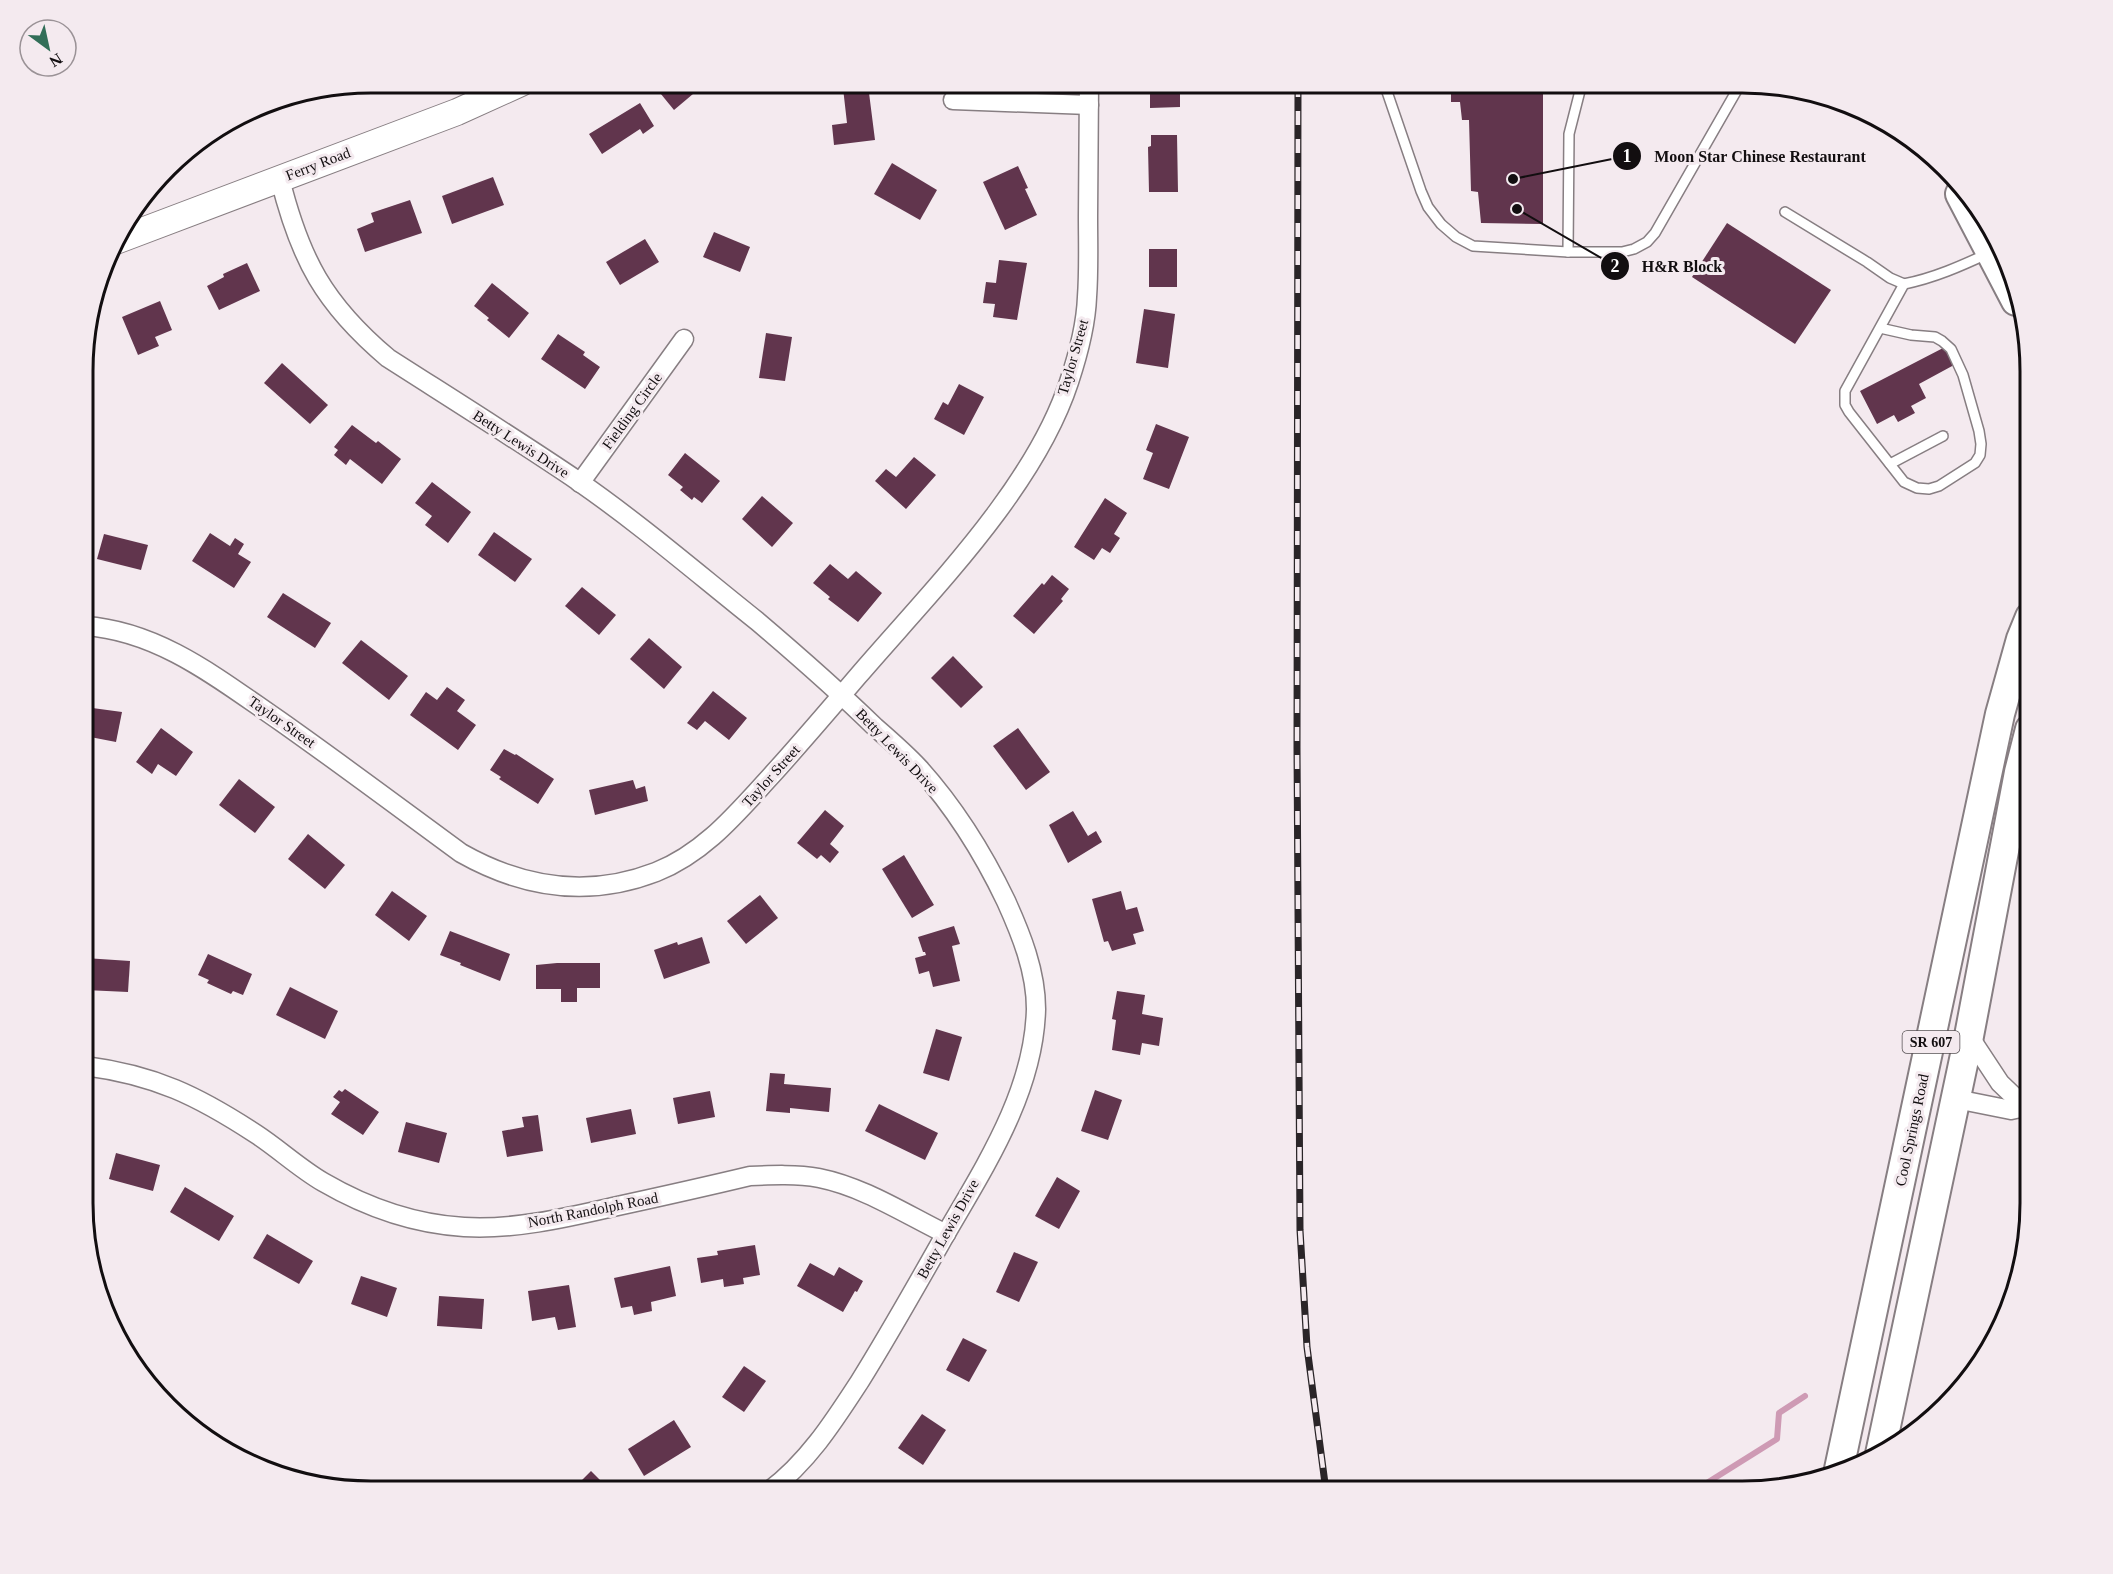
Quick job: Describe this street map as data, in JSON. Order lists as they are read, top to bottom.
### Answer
{
  "streets": {
    "main road": ["Ferry Road", "SR 607", "Cool Springs Road"],
    "street": [
      "Taylor Street",
      "Fielding Circle",
      "Betty Lewis Drive",
      "North Randolph Road"
    ]
  },
  "crossings": [
    ["Ferry Road", "Betty Lewis Drive"],
    ["Taylor Street", "Betty Lewis Drive"],
    ["Fielding Circle", "Betty Lewis Drive"],
    ["Betty Lewis Drive", "North Randolph Road"]
  ],
  "places": ["Moon Star Chinese Restaurant", "H&R Block"],
  "north": "bottom right"
}
